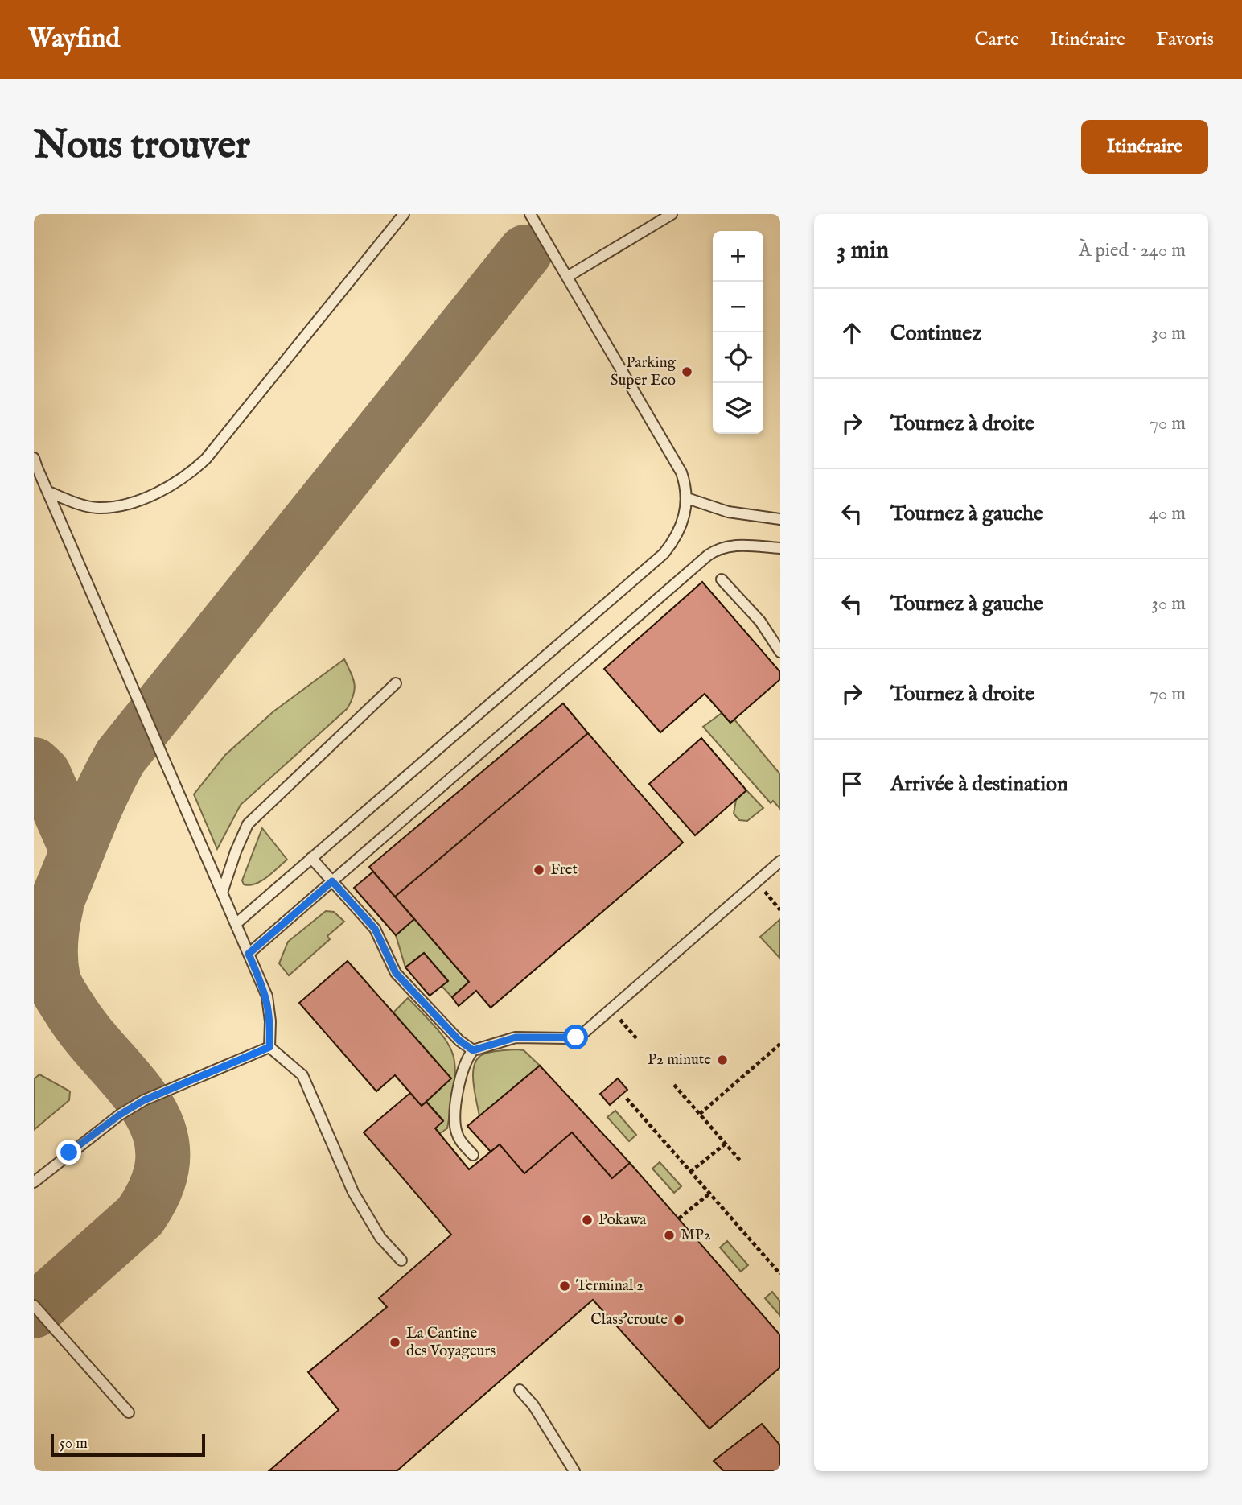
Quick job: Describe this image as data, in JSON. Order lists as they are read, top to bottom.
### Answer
{
  "places": [
    "Parking Super Eco",
    "Fret",
    "P2 minute",
    "Pokawa",
    "MP2",
    "Terminal 2",
    "Class'croute",
    "La Cantine des Voyageurs"
  ],
  "scale_bar": "50 m",
  "page": {
    "header": "Wayfind",
    "nav": ["Carte", "Itinéraire", "Favoris"],
    "buttons": "Itinéraire",
    "title": "Nous trouver",
    "heading": ["3 min", "À pied · 240 m"],
    "map_buttons": ["+", "−"],
    "list": [
      ["Continuez", "30 m"],
      ["Tournez à droite", "70 m"],
      ["Tournez à gauche", "40 m"],
      ["Tournez à gauche", "30 m"],
      ["Tournez à droite", "70 m"],
      "Arrivée à destination"
    ],
    "scale": "50 m"
  }
}
